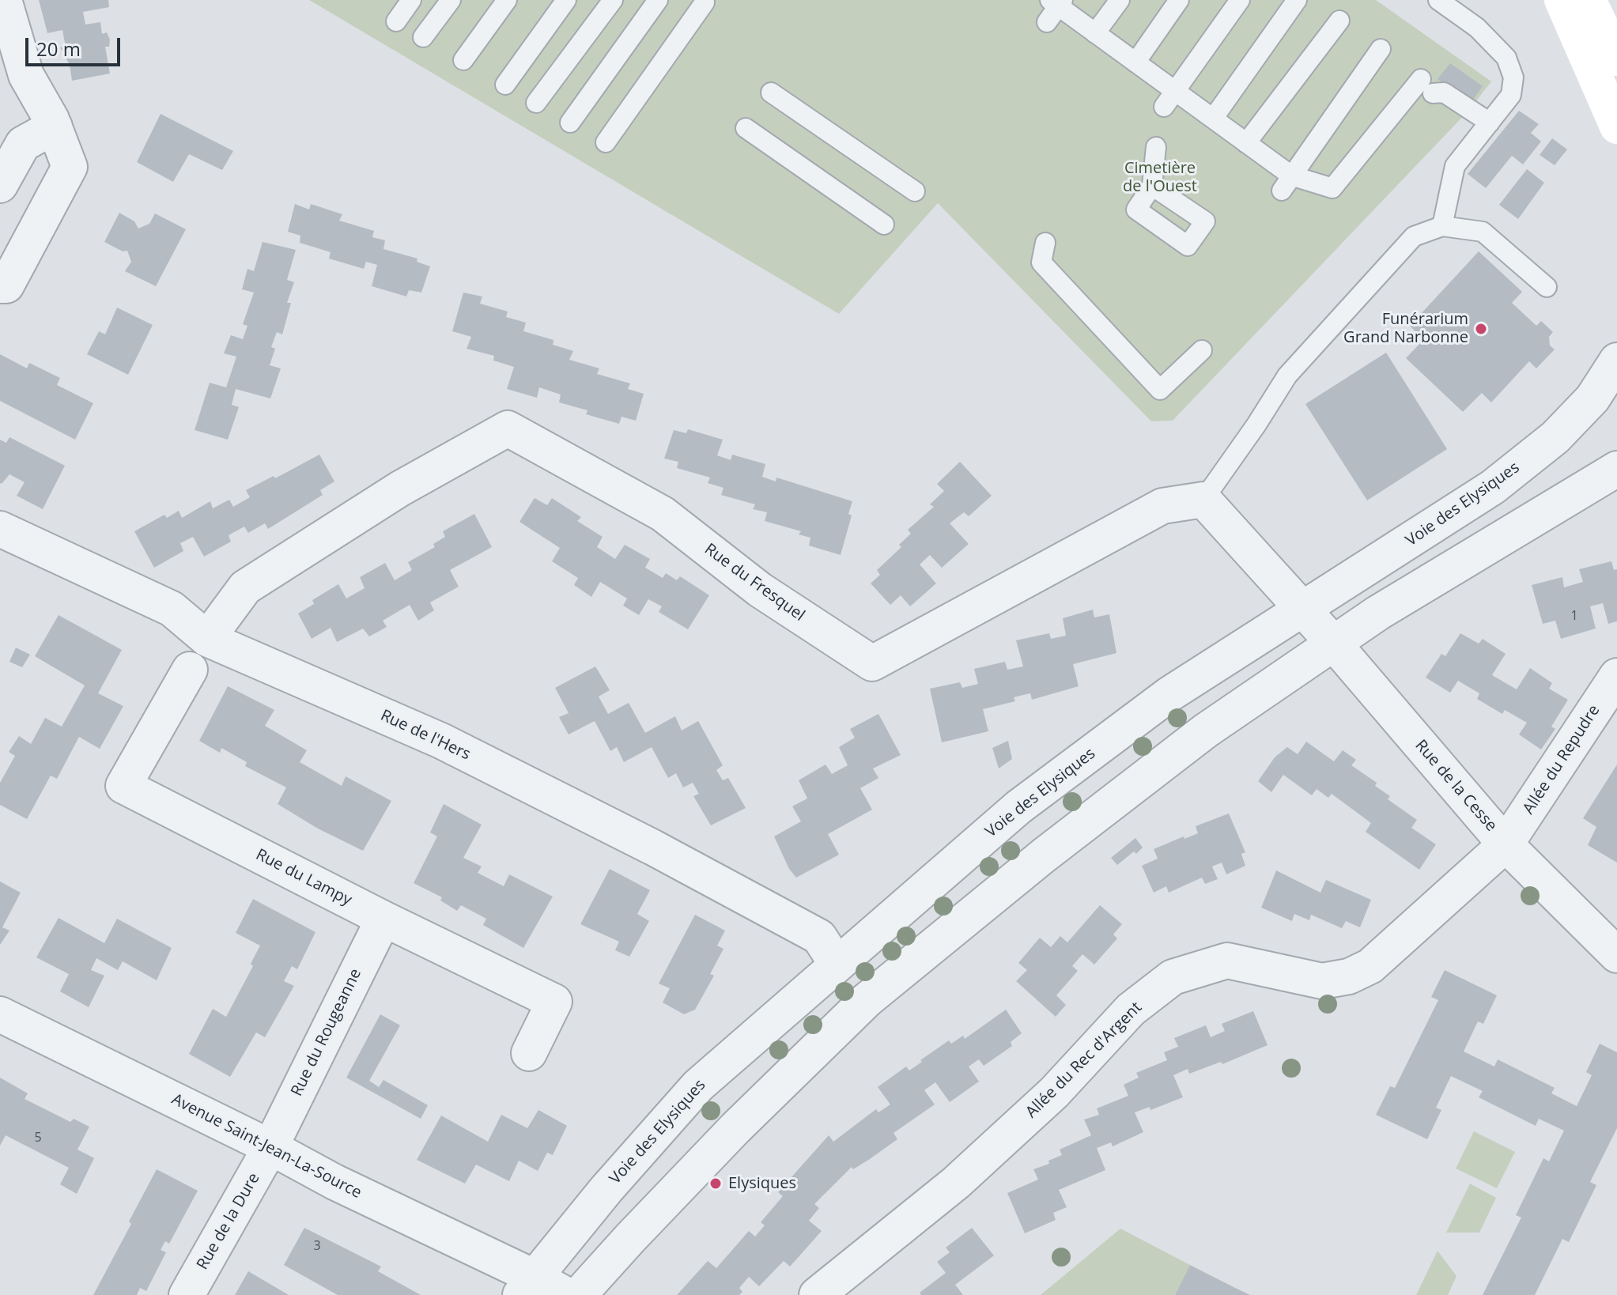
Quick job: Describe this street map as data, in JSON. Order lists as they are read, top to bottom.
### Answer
{
  "streets": {
    "street": [
      "Voie des Elysiques",
      "Rue du Fresquel",
      "Rue de l'Hers",
      "Allée du Repudre",
      "Rue de la Cesse",
      "Rue du Lampy",
      "Rue du Rougeanne",
      "Allée du Rec d'Argent",
      "Avenue Saint-Jean-La-Source",
      "Rue de la Dure"
    ]
  },
  "crossings": [
    ["Voie des Elysiques", "Rue de l'Hers"],
    ["Voie des Elysiques", "Rue de la Cesse"],
    ["Voie des Elysiques", "Avenue Saint-Jean-La-Source"],
    ["Rue du Fresquel", "Rue de l'Hers"],
    ["Allée du Repudre", "Rue de la Cesse"],
    ["Allée du Repudre", "Allée du Rec d'Argent"],
    ["Rue de la Cesse", "Allée du Rec d'Argent"],
    ["Rue du Lampy", "Rue du Rougeanne"],
    ["Rue du Rougeanne", "Avenue Saint-Jean-La-Source"],
    ["Rue du Rougeanne", "Rue de la Dure"],
    ["Avenue Saint-Jean-La-Source", "Rue de la Dure"]
  ],
  "parks": ["Cimetière de l'Ouest"],
  "places": ["Funérarium Grand Narbonne", "Elysiques"],
  "house_numbers": ["1", "5", "3"],
  "scale_bar": "20 m"
}
